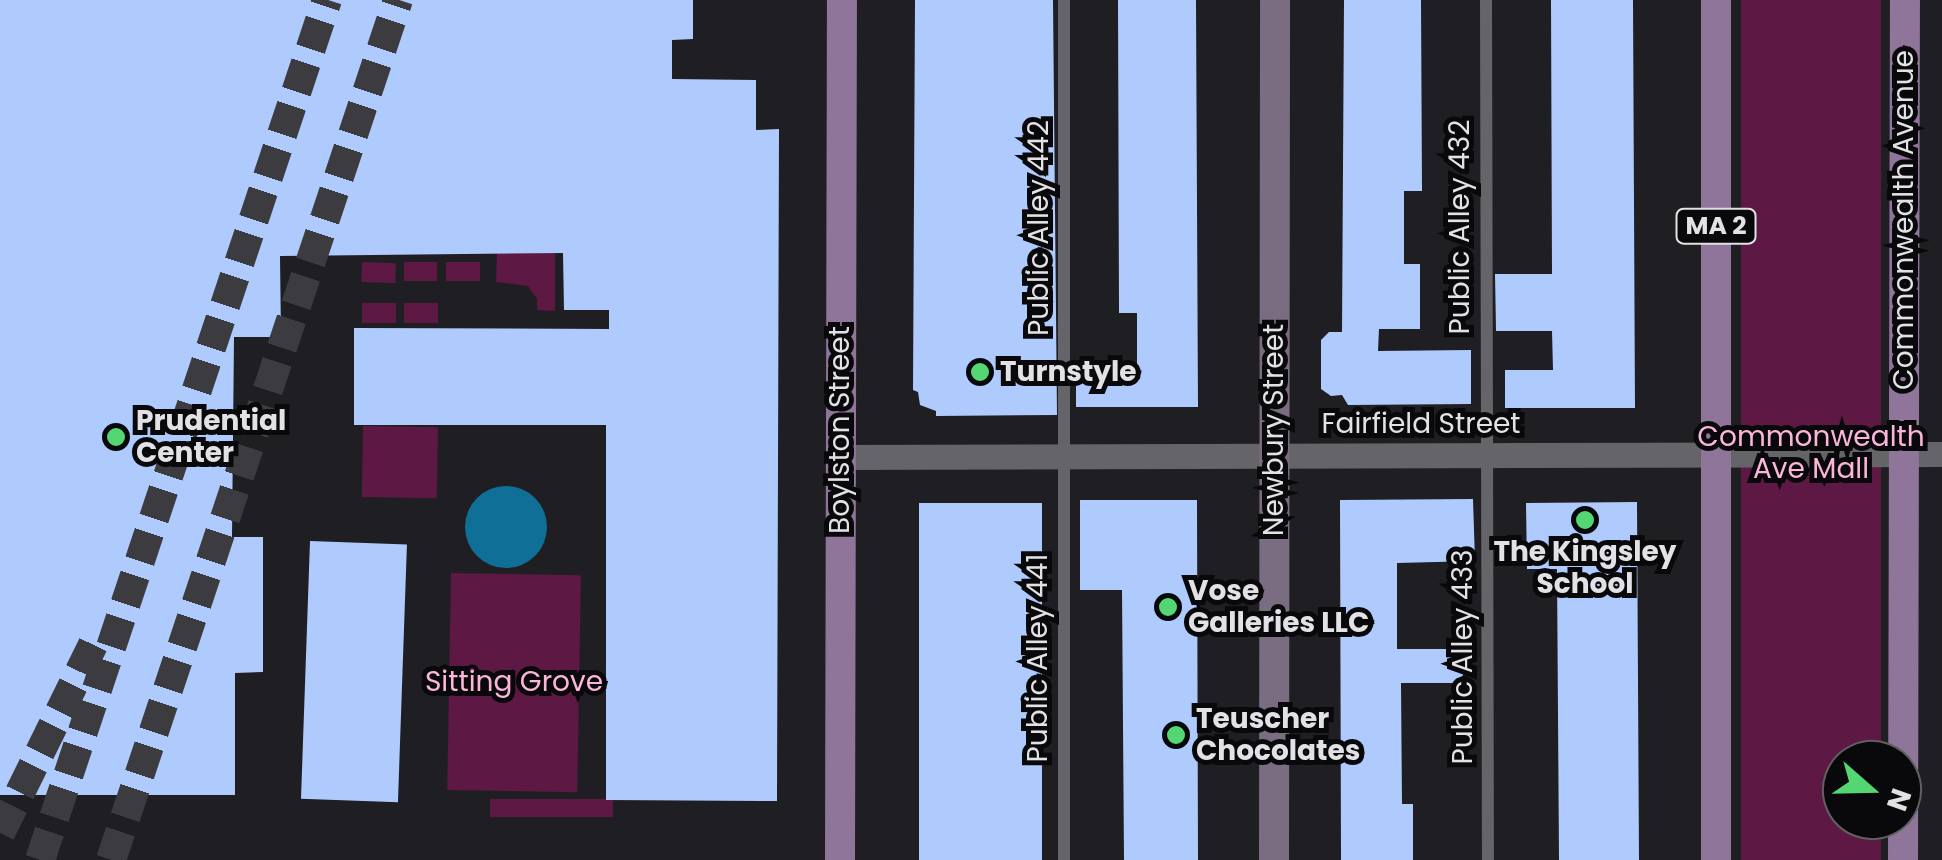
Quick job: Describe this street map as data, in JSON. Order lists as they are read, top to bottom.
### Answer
{
  "streets": {
    "main road": [
      "Commonwealth Avenue",
      "MA 2",
      "Boylston Street",
      "Newbury Street"
    ],
    "street": ["Fairfield Street"],
    "lane": [
      "Public Alley 432",
      "Public Alley 442",
      "Public Alley 433",
      "Public Alley 441"
    ]
  },
  "crossings": [
    ["Commonwealth Avenue", "Fairfield Street"],
    ["MA 2", "Fairfield Street"],
    ["Public Alley 432", "Fairfield Street"],
    ["Public Alley 432", "Public Alley 433"],
    ["Public Alley 442", "Fairfield Street"],
    ["Public Alley 442", "Public Alley 441"],
    ["Fairfield Street", "Boylston Street"],
    ["Fairfield Street", "Newbury Street"],
    ["Fairfield Street", "Public Alley 433"],
    ["Fairfield Street", "Public Alley 441"]
  ],
  "parks": ["Commonwealth Ave Mall", "Sitting Grove"],
  "places": [
    "Turnstyle",
    "Prudential Center",
    "The Kingsley School",
    "Vose Galleries LLC",
    "Teuscher Chocolates"
  ],
  "north": "right"
}
